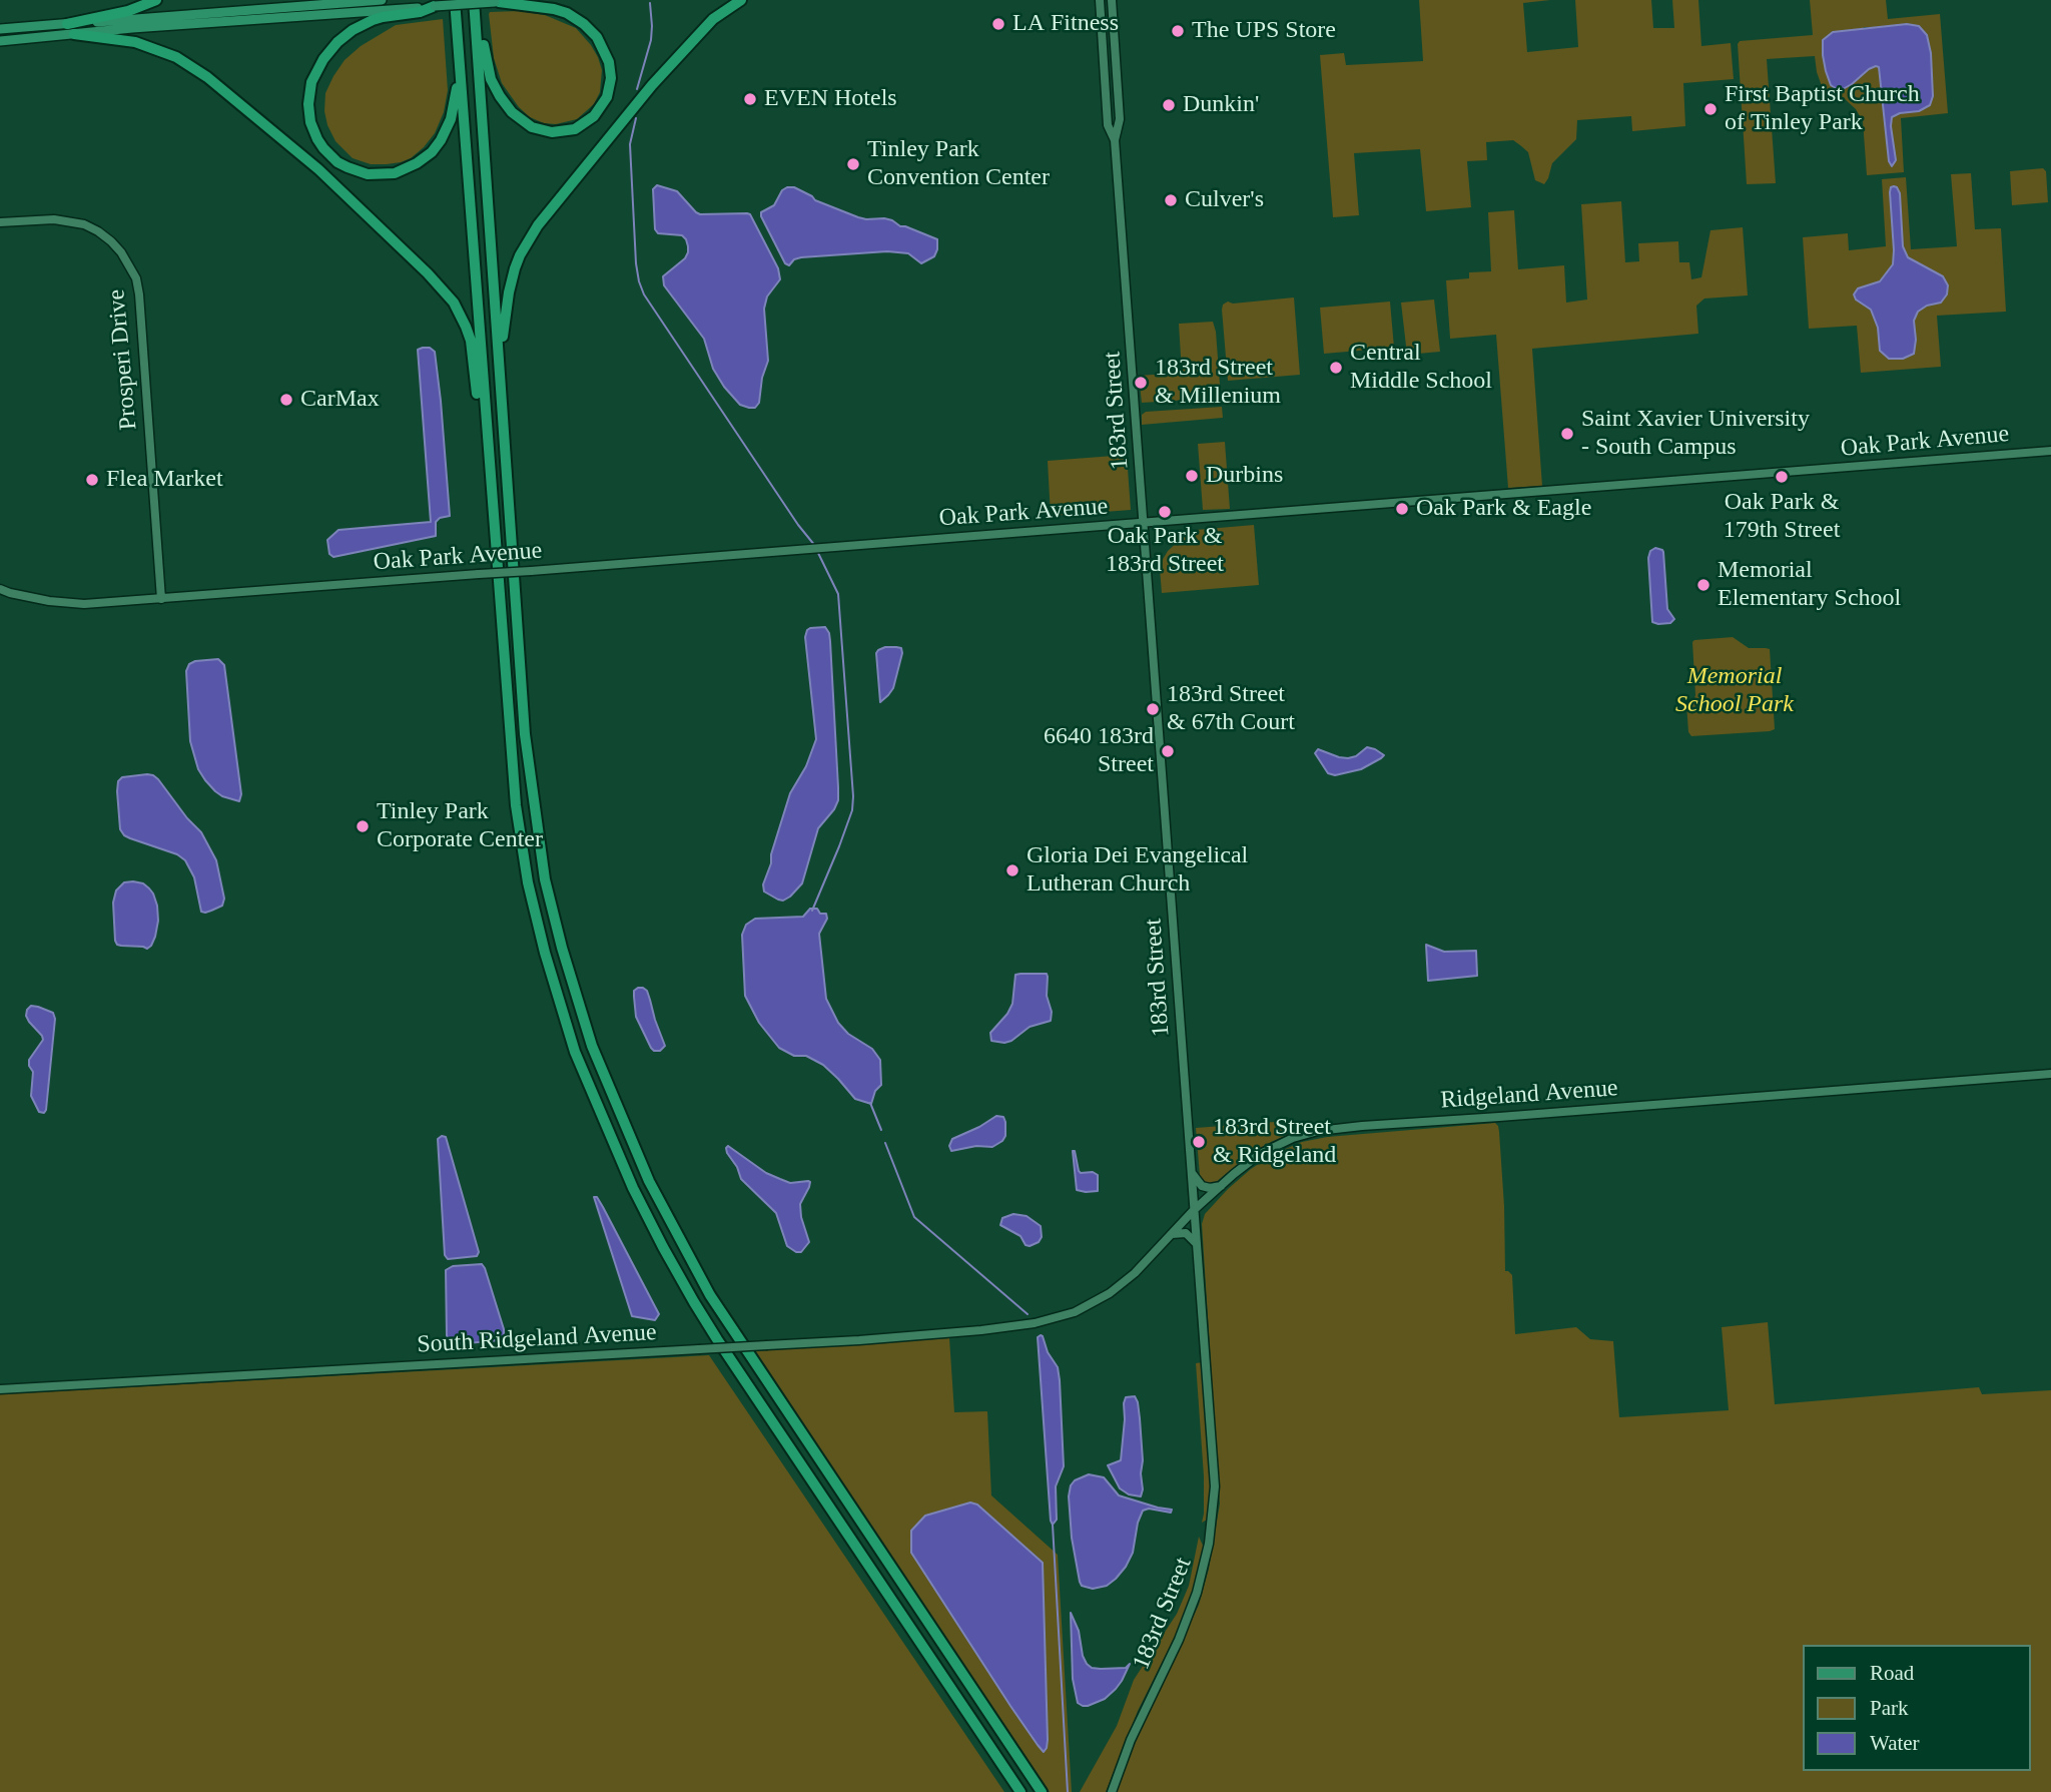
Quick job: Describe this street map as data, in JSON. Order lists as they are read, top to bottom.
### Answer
{
  "streets": {
    "street": [
      "Prosperi Drive",
      "183rd Street",
      "Oak Park Avenue",
      "Ridgeland Avenue",
      "South Ridgeland Avenue"
    ]
  },
  "crossings": [
    ["Prosperi Drive", "Oak Park Avenue"],
    ["183rd Street", "Oak Park Avenue"],
    ["183rd Street", "Ridgeland Avenue"],
    ["Ridgeland Avenue", "South Ridgeland Avenue"]
  ],
  "parks": ["Memorial School Park"],
  "places": [
    "LA Fitness",
    "The UPS Store",
    "EVEN Hotels",
    "Dunkin'",
    "First Baptist Church of Tinley Park",
    "Tinley Park Convention Center",
    "Culver's",
    "Central Middle School",
    "183rd Street & Millenium",
    "CarMax",
    "Saint Xavier University - South Campus",
    "Durbins",
    "Oak Park & 179th Street",
    "Flea Market",
    "Oak Park & Eagle",
    "Oak Park & 183rd Street",
    "Memorial Elementary School",
    "183rd Street & 67th Court",
    "6640 183rd Street",
    "Tinley Park Corporate Center",
    "Gloria Dei Evangelical Lutheran Church",
    "183rd Street & Ridgeland"
  ],
  "legend": ["Road", "Park", "Water"]
}
